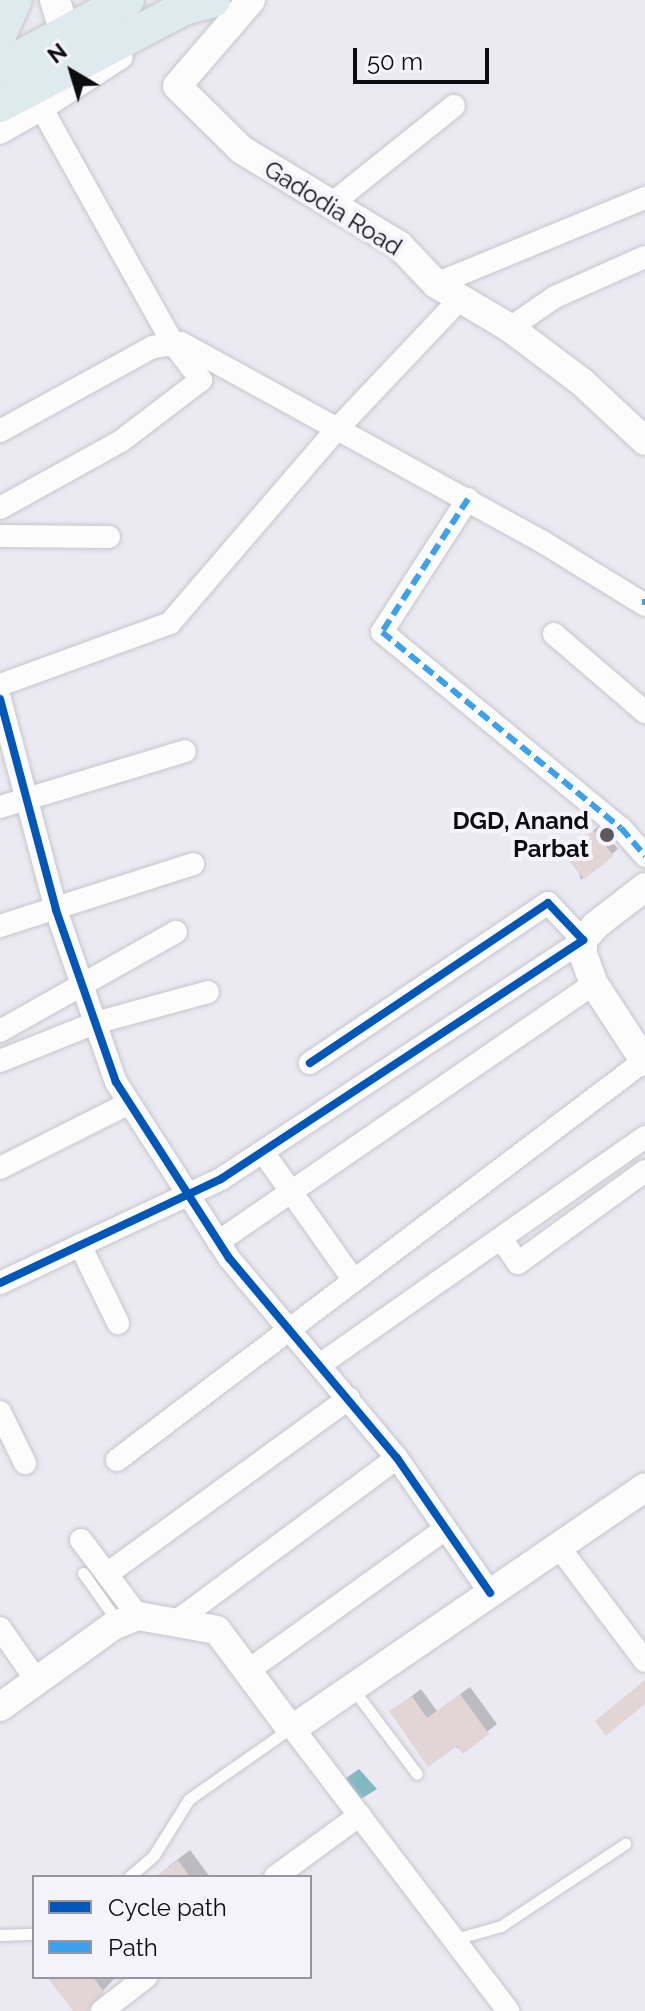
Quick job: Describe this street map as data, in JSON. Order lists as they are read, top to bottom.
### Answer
{
  "streets": {
    "street": ["Gadodia Road"]
  },
  "places": ["DGD, Anand Parbat"],
  "legend": ["Cycle path", "Path"],
  "scale_bar": "50 m",
  "north": "top left"
}
